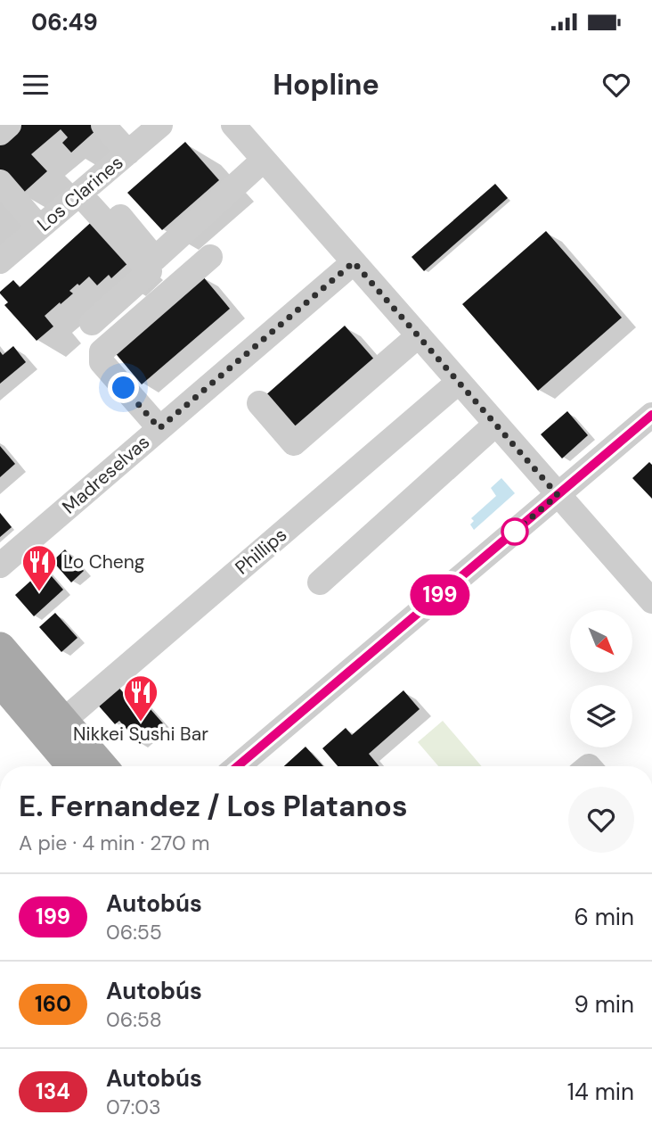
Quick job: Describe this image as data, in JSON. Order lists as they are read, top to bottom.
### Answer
{
  "streets": {
    "street": ["Los Clarines", "Madreselvas", "Phillips"]
  },
  "places": {
    "restaurant": ["Lo Cheng", "Nikkei Sushi Bar"]
  },
  "lines": ["bus line 199"],
  "north": "bottom right",
  "page": {
    "status": "06:49",
    "header": "Hopline",
    "on_map": "199",
    "heading": ["E. Fernandez / Los Platanos", "A pie · 4 min · 270 m"],
    "list": [
      {
        "mark": "199",
        "name": "Autobús",
        "note": "06:55",
        "value": "6 min"
      },
      {
        "mark": "160",
        "name": "Autobús",
        "note": "06:58",
        "value": "9 min"
      },
      {
        "mark": "134",
        "name": "Autobús",
        "note": "07:03",
        "value": "14 min"
      }
    ]
  }
}
